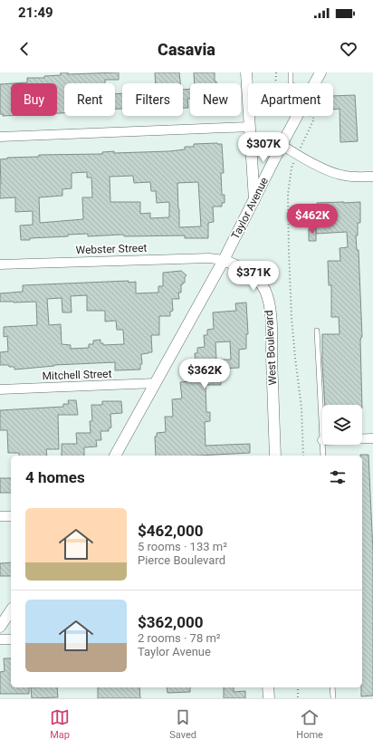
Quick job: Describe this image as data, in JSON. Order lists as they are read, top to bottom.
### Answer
{
  "streets": {
    "street": [
      "Taylor Avenue",
      "Webster Street",
      "West Boulevard",
      "Mitchell Street"
    ]
  },
  "crossings": [
    ["Taylor Avenue", "Webster Street"],
    ["Taylor Avenue", "West Boulevard"],
    ["Taylor Avenue", "Mitchell Street"],
    ["Webster Street", "West Boulevard"]
  ],
  "page": {
    "status": "21:49",
    "header": "Casavia",
    "chip": [
      "Buy",
      "Rent",
      "Filters",
      "New",
      "Apartment"
    ],
    "price": [
      "$307K",
      "$462K",
      "$371K",
      "$362K"
    ],
    "heading": "4 homes",
    "list": [
      {
        "name": "$462,000",
        "note": "5 rooms · 133 m² · Pierce Boulevard"
      },
      {
        "name": "$362,000",
        "note": "2 rooms · 78 m² · Taylor Avenue"
      }
    ],
    "tabs": ["Map", "Saved", "Home"]
  }
}
